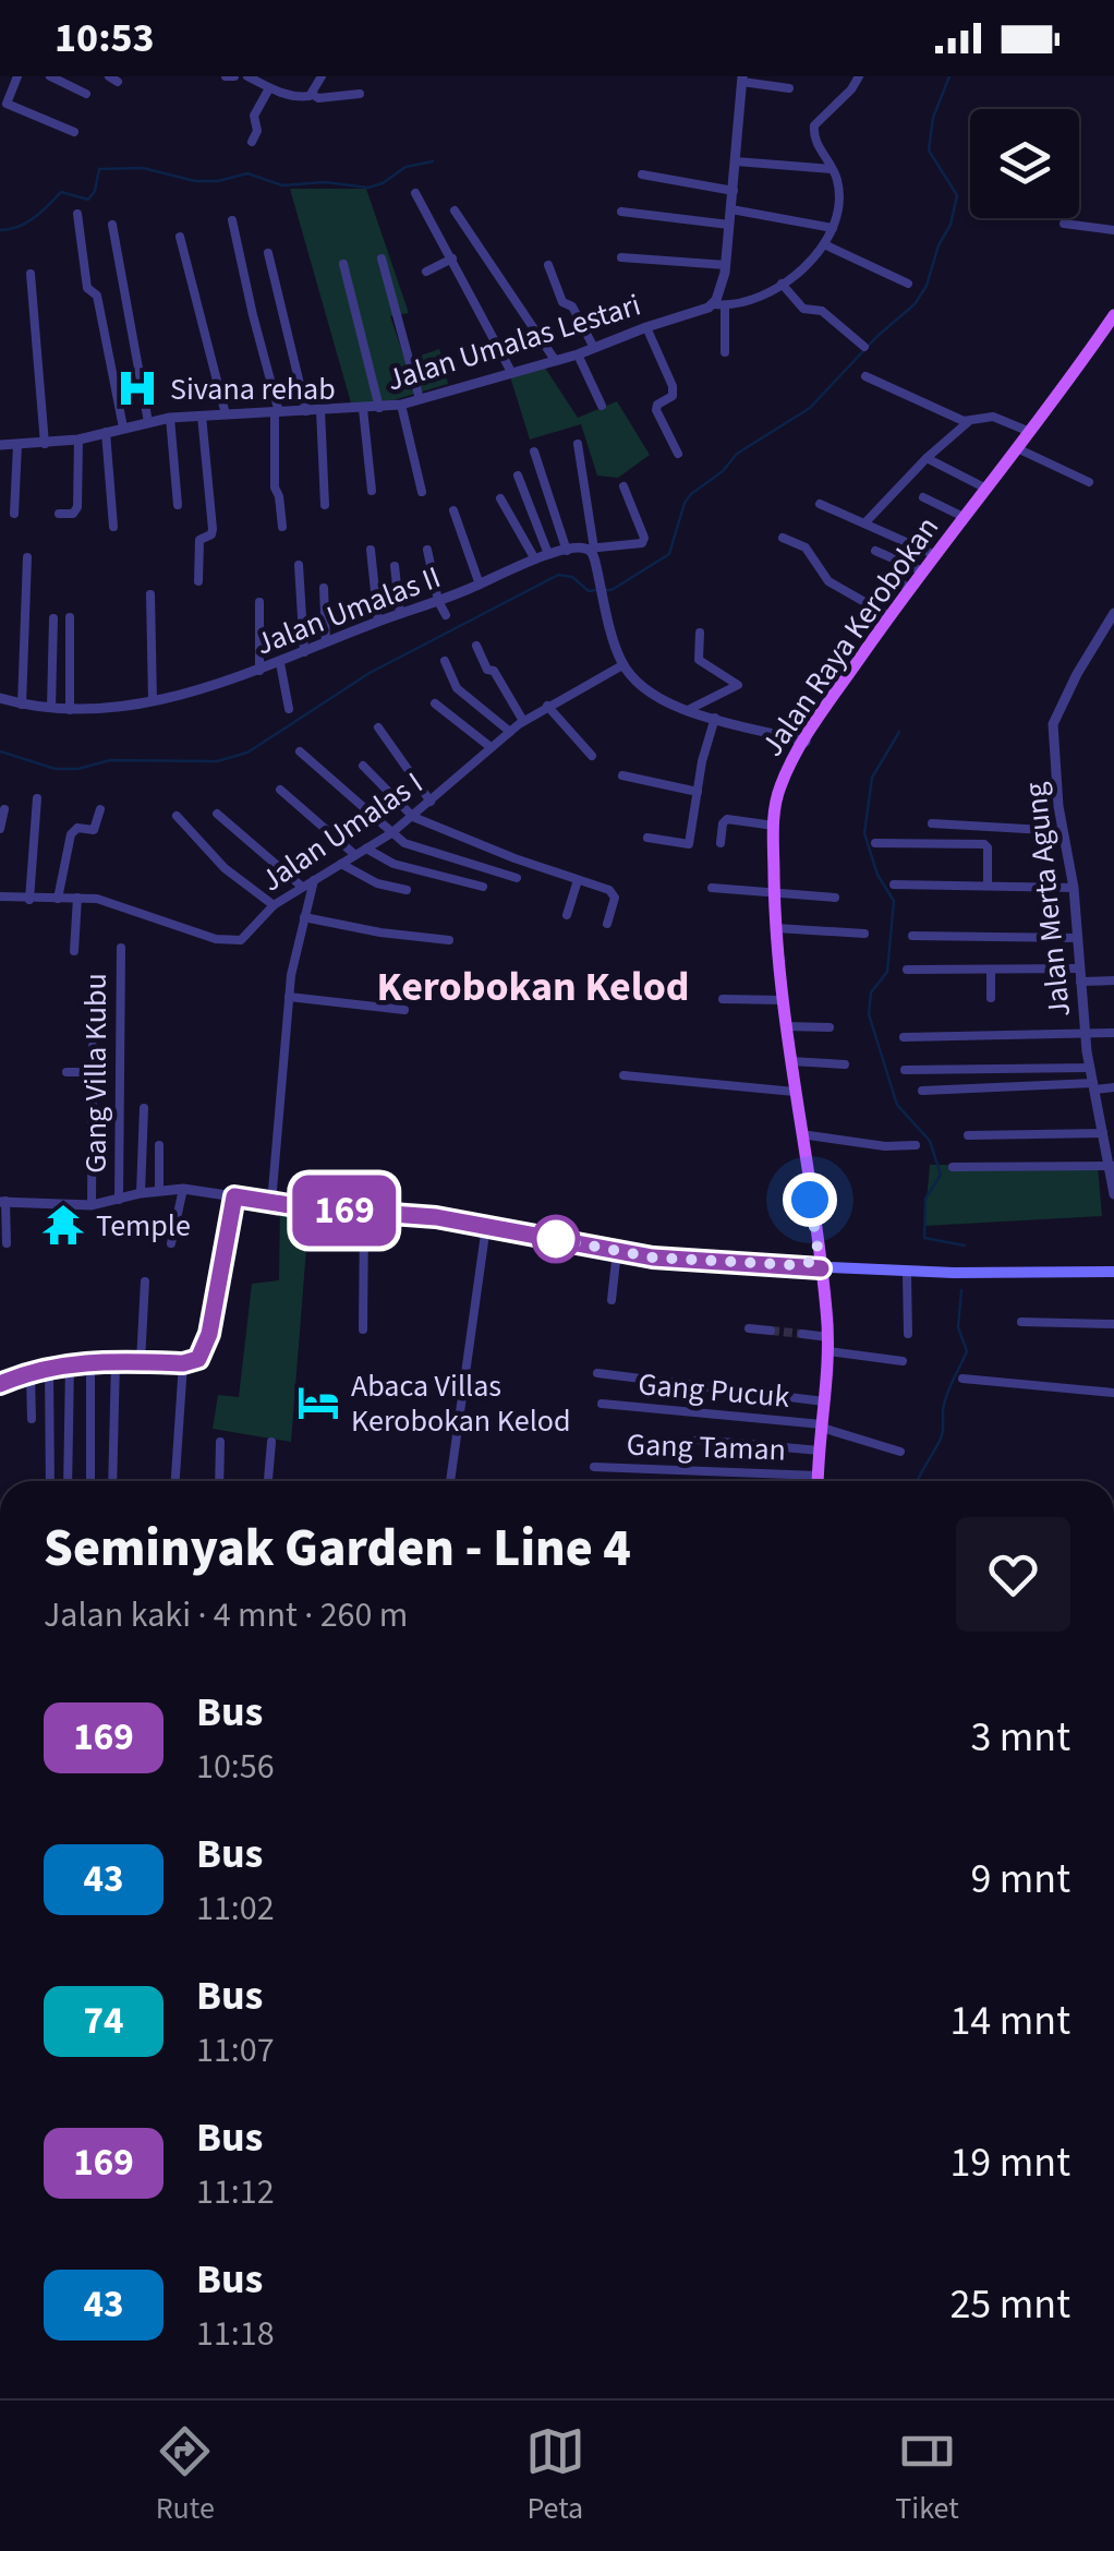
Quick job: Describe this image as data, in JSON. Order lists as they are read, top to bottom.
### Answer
{
  "streets": {
    "main road": ["Jalan Raya Kerobokan"],
    "street": [
      "Jalan Umalas Lestari",
      "Jalan Umalas II",
      "Jalan Umalas I",
      "Jalan Merta Agung",
      "Gang Villa Kubu",
      "Gang Pucuk",
      "Gang Taman"
    ]
  },
  "crossings": [
    ["Jalan Raya Kerobokan", "Gang Pucuk"],
    ["Jalan Raya Kerobokan", "Gang Taman"]
  ],
  "districts": ["Kerobokan Kelod"],
  "places": {
    "hospital": ["Sivana rehab"],
    "temple": ["Temple"],
    "hotel": ["Abaca Villas Kerobokan Kelod"]
  },
  "lines": ["bus line 169"],
  "page": {
    "status": "10:53",
    "on_map": "169",
    "heading": ["Seminyak Garden - Line 4", "Jalan kaki · 4 mnt · 260 m"],
    "list": [
      {
        "mark": "169",
        "name": "Bus",
        "note": "10:56",
        "value": "3 mnt"
      },
      {
        "mark": "43",
        "name": "Bus",
        "note": "11:02",
        "value": "9 mnt"
      },
      {
        "mark": "74",
        "name": "Bus",
        "note": "11:07",
        "value": "14 mnt"
      },
      {
        "mark": "169",
        "name": "Bus",
        "note": "11:12",
        "value": "19 mnt"
      },
      {
        "mark": "43",
        "name": "Bus",
        "note": "11:18",
        "value": "25 mnt"
      }
    ],
    "tabs": ["Rute", "Peta", "Tiket"]
  }
}
